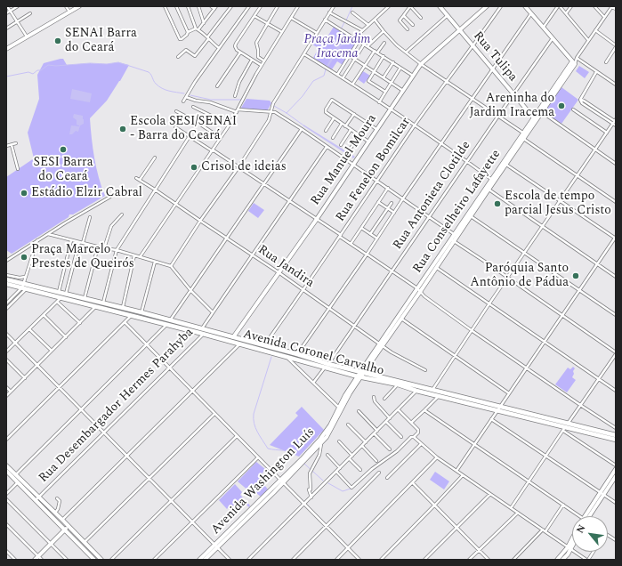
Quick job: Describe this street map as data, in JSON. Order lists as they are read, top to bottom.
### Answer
{
  "streets": {
    "main road": ["Avenida Coronel Carvalho"],
    "street": [
      "Rua Tulipa",
      "Rua Manuel Moura",
      "Rua Fenelon Bomilcar",
      "Rua Antonieta Clotilde",
      "Rua Conselheiro Lafayette",
      "Rua Jandira",
      "Rua Desembargador Hermes Parahyba",
      "Avenida Washington Luís"
    ]
  },
  "crossings": [
    ["Rua Tulipa", "Rua Manuel Moura"],
    ["Rua Tulipa", "Rua Fenelon Bomilcar"],
    ["Rua Tulipa", "Rua Antonieta Clotilde"],
    ["Rua Tulipa", "Rua Conselheiro Lafayette"],
    ["Rua Manuel Moura", "Rua Jandira"],
    ["Rua Manuel Moura", "Avenida Coronel Carvalho"],
    ["Rua Fenelon Bomilcar", "Rua Jandira"],
    ["Rua Fenelon Bomilcar", "Avenida Coronel Carvalho"],
    ["Rua Antonieta Clotilde", "Rua Jandira"],
    ["Rua Antonieta Clotilde", "Avenida Coronel Carvalho"],
    ["Rua Conselheiro Lafayette", "Rua Jandira"],
    ["Rua Conselheiro Lafayette", "Avenida Coronel Carvalho"],
    ["Rua Conselheiro Lafayette", "Avenida Washington Luís"],
    ["Rua Jandira", "Rua Desembargador Hermes Parahyba"],
    ["Avenida Coronel Carvalho", "Rua Desembargador Hermes Parahyba"],
    ["Avenida Coronel Carvalho", "Avenida Washington Luís"]
  ],
  "parks": ["Praça Jardim Iracema"],
  "places": [
    "SENAI Barra do Ceará",
    "Areninha do Jardim Iracema",
    "Escola SESI/SENAI - Barra do Ceará",
    "SESI Barra do Ceará",
    "Crisol de ideias",
    "Estádio Elzir Cabral",
    "Escola de tempo parcial Jesus Cristo",
    "Praça Marcelo Prestes de Queirós",
    "Paróquia Santo Antônio de Pádua"
  ],
  "north": "top left"
}
